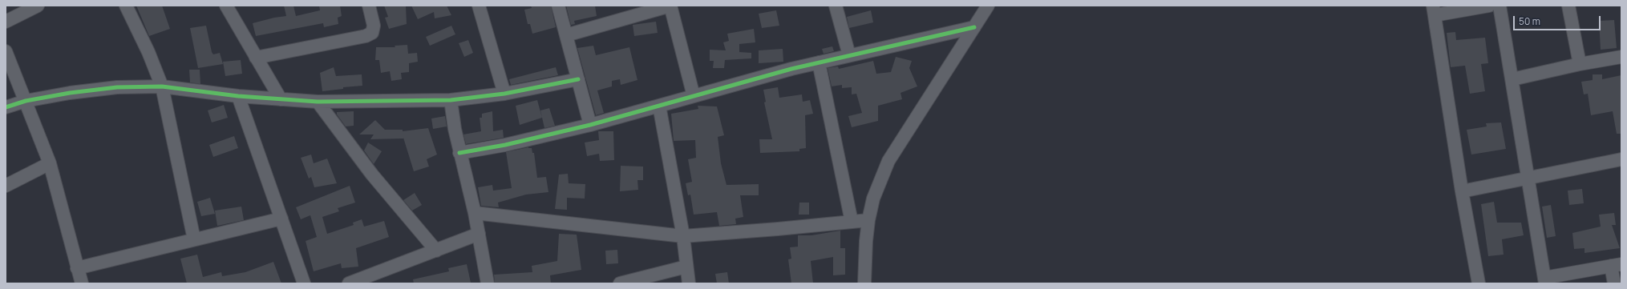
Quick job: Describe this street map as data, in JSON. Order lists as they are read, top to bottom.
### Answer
{
  "scale_bar": "50 m"
}
